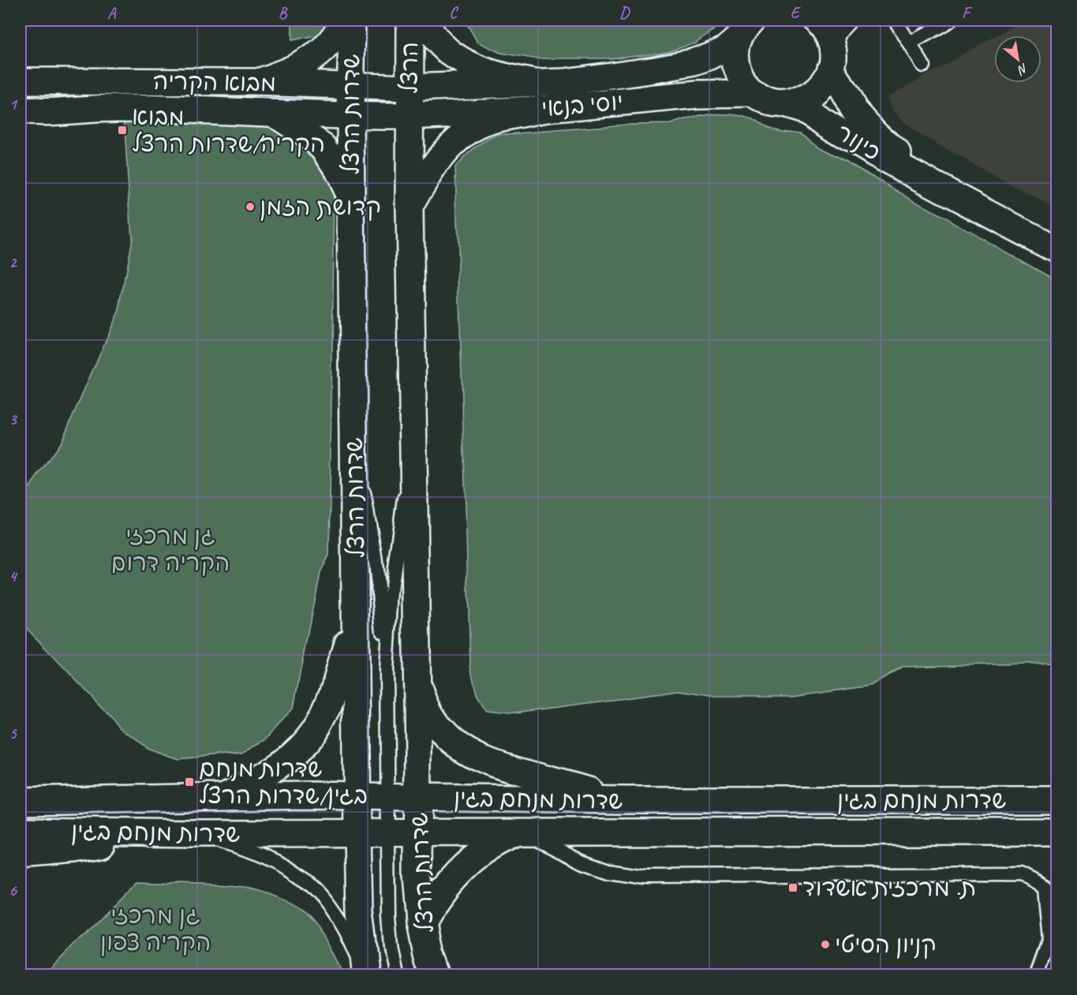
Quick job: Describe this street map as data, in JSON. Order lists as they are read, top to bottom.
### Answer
{
  "streets": {
    "main road": [
      "הרצל",
      "מבוא הקריה",
      "יוסי בנאי",
      "שדרות הרצל",
      "כינור",
      "שדרות מנחם בגין"
    ]
  },
  "crossings": [
    ["הרצל", "מבוא הקריה"],
    ["הרצל", "יוסי בנאי"],
    ["הרצל", "שדרות הרצל"],
    ["מבוא הקריה", "יוסי בנאי"],
    ["מבוא הקריה", "שדרות הרצל"],
    ["יוסי בנאי", "שדרות הרצל"],
    ["יוסי בנאי", "כינור"],
    ["שדרות הרצל", "שדרות מנחם בגין"]
  ],
  "parks": ["גן מרכזי הקריה דרום", "גן מרכזי הקריה צפון"],
  "places": {
    "transit": ["מבוא הקריה/שדרות הרצל", "שדרות מנחם בגין/שדרות הרצל", "ת. מרכזית אשדוד"],
    "other": ["קדושת הזמן", "קניון הסיטי"]
  },
  "north": "bottom right",
  "grid": {
    "columns": [
      "A",
      "B",
      "C",
      "D",
      "E",
      "F"
    ],
    "rows": [
      "1",
      "2",
      "3",
      "4",
      "5",
      "6"
    ]
  }
}
